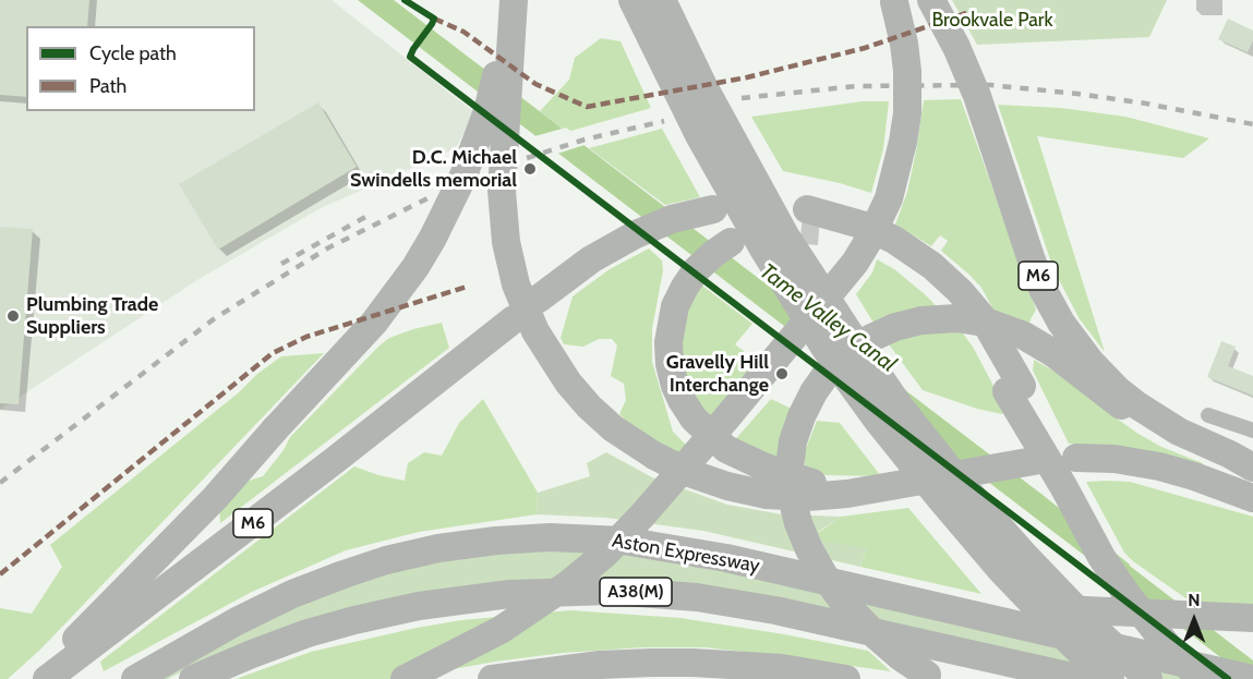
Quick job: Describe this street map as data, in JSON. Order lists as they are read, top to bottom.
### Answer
{
  "streets": {
    "highway": ["M6", "Aston Expressway", "A38(M)"]
  },
  "crossings": [
    ["Aston Expressway", "A38(M)"]
  ],
  "water": ["Tame Valley Canal"],
  "parks": ["Brookvale Park"],
  "places": ["D.C. Michael Swindells memorial", "Plumbing Trade Suppliers", "Gravelly Hill Interchange"],
  "legend": ["Cycle path", "Path"],
  "north": "top"
}
